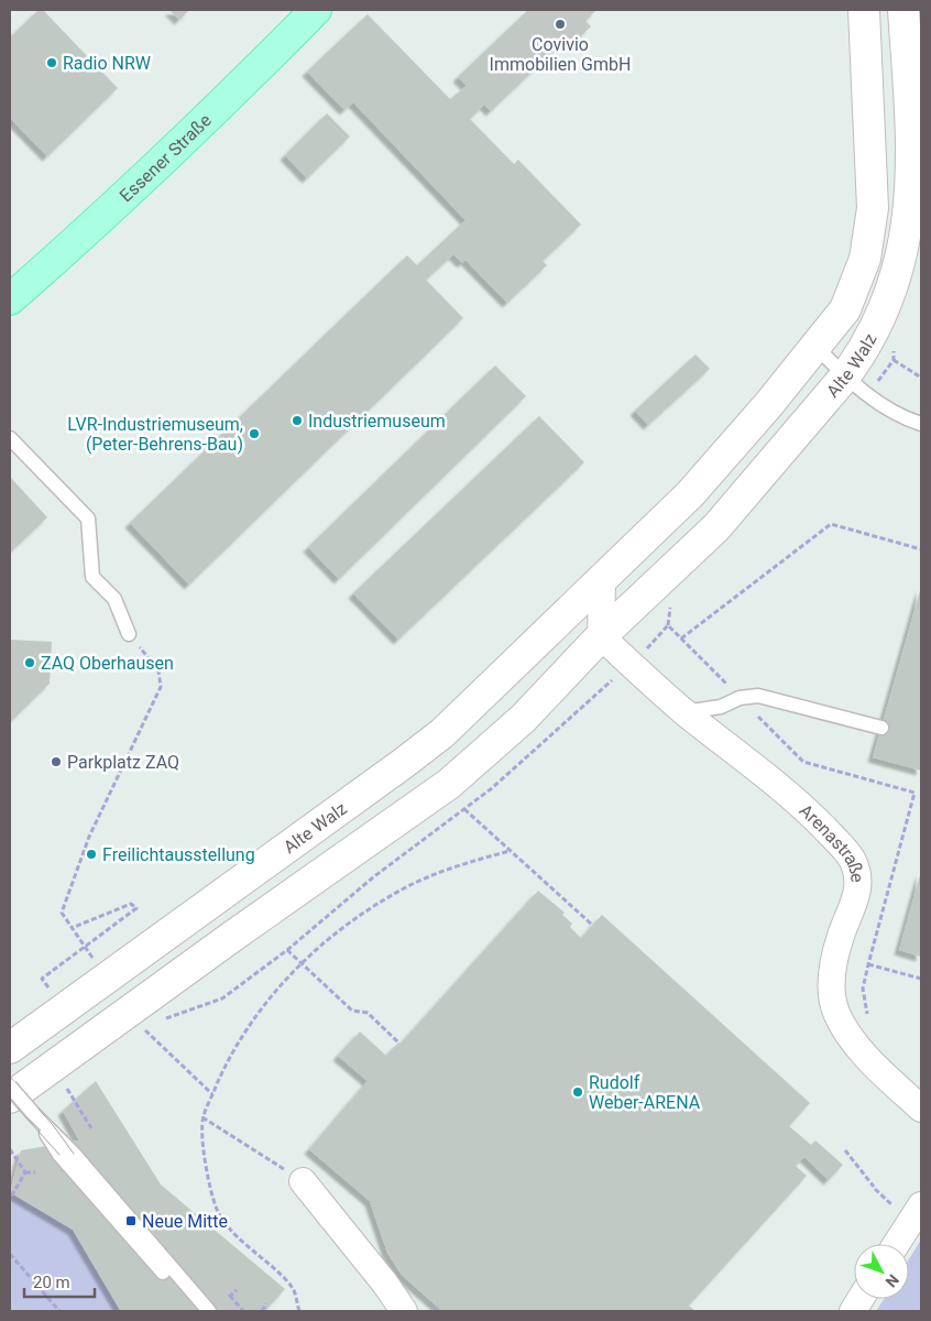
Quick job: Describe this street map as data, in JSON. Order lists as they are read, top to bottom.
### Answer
{
  "streets": {
    "main road": ["Essener Straße"],
    "street": ["Alte Walz", "Arenastraße"]
  },
  "crossings": [
    ["Alte Walz", "Arenastraße"]
  ],
  "places": {
    "other": [
      "Covivio Immobilien GmbH",
      "Radio NRW",
      "Industriemuseum",
      "LVR-Industriemuseum, (Peter-Behrens-Bau)",
      "ZAQ Oberhausen",
      "Parkplatz ZAQ",
      "Freilichtausstellung",
      "Rudolf Weber-ARENA"
    ],
    "transit": ["Neue Mitte"]
  },
  "scale_bar": "20 m",
  "north": "bottom right"
}
